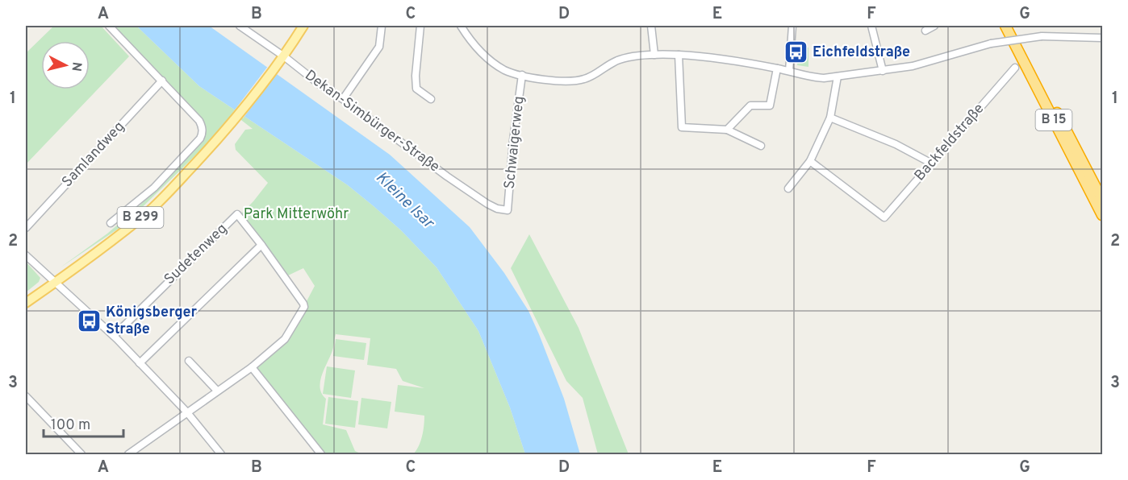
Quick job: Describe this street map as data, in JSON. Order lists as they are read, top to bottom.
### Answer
{
  "streets": {
    "highway": ["B 15"],
    "main road": ["B 299"],
    "street": [
      "Dekan-Simbürger-Straße",
      "Schwaigerweg",
      "Backfeldstraße",
      "Samlandweg",
      "Sudetenweg"
    ]
  },
  "crossings": [
    ["Dekan-Simbürger-Straße", "Schwaigerweg"],
    ["Dekan-Simbürger-Straße", "B 299"]
  ],
  "water": ["Kleine Isar"],
  "parks": ["Park Mitterwöhr"],
  "places": {
    "bus stop": ["Eichfeldstraße", "Königsberger Straße"]
  },
  "scale_bar": "100 m",
  "north": "right",
  "grid": {
    "columns": [
      "A",
      "B",
      "C",
      "D",
      "E",
      "F",
      "G"
    ],
    "rows": ["1", "2", "3"]
  }
}
